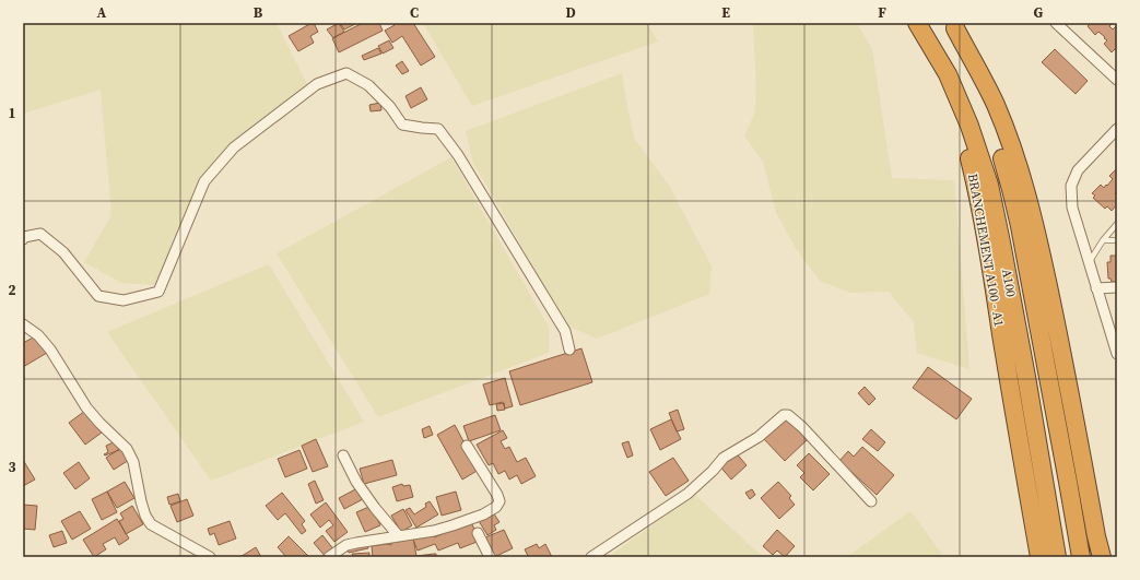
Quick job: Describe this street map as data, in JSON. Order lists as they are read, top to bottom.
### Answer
{
  "streets": {
    "highway": ["BRANCHEMENT A100 - A1", "A100"]
  },
  "crossings": [
    ["BRANCHEMENT A100 - A1", "A100"]
  ],
  "grid": {
    "columns": [
      "A",
      "B",
      "C",
      "D",
      "E",
      "F",
      "G"
    ],
    "rows": ["1", "2", "3"]
  }
}
